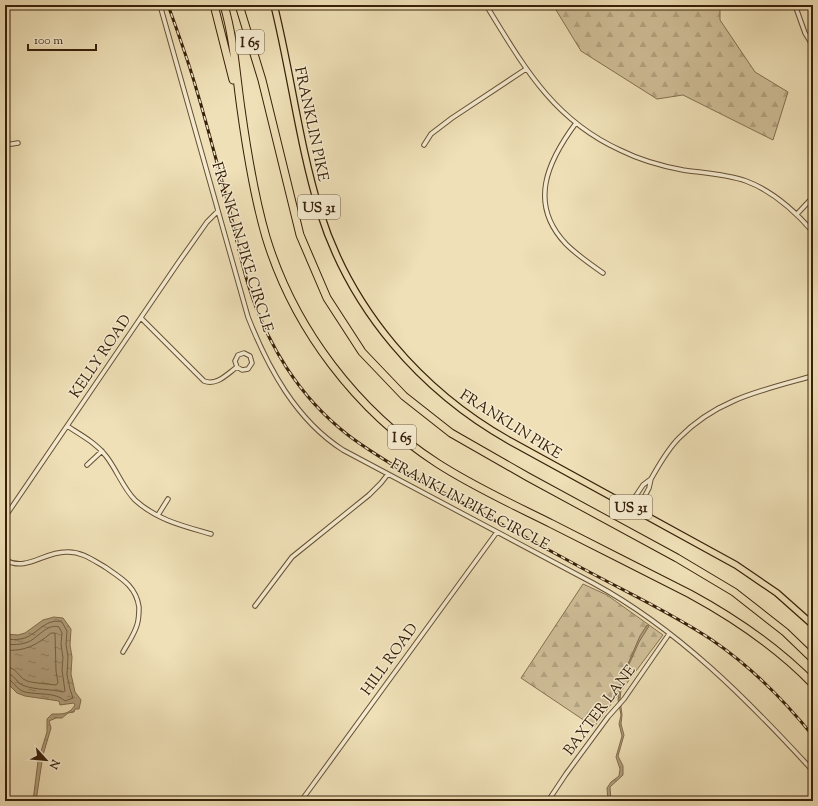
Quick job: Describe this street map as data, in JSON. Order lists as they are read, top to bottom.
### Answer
{
  "streets": {
    "highway": ["I 65"],
    "main road": ["FRANKLIN PIKE", "US 31"],
    "street": [
      "FRANKLIN PIKE CIRCLE",
      "KELLY ROAD",
      "HILL ROAD",
      "BAXTER LANE"
    ]
  },
  "crossings": [
    ["FRANKLIN PIKE CIRCLE", "KELLY ROAD"],
    ["FRANKLIN PIKE CIRCLE", "HILL ROAD"],
    ["FRANKLIN PIKE CIRCLE", "BAXTER LANE"]
  ],
  "scale_bar": "100 m",
  "north": "bottom right"
}
